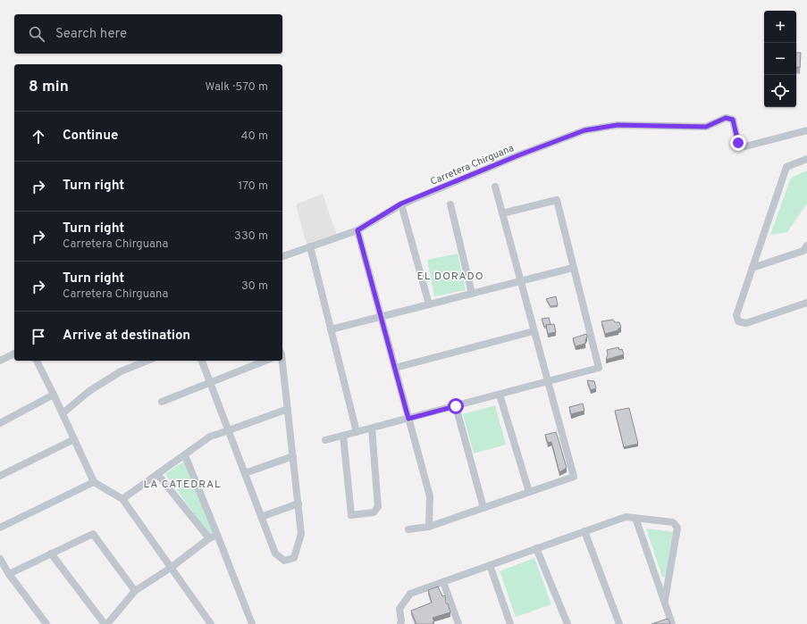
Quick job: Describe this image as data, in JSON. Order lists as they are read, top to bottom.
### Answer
{
  "streets": {
    "street": ["Carretera Chirguana"]
  },
  "districts": ["EL DORADO", "LA CATEDRAL"],
  "page": {
    "map_buttons": ["+", "−"],
    "search": "Search here",
    "heading": ["8 min", "Walk · 570 m"],
    "list": [
      ["Continue", "40 m"],
      ["Turn right", "170 m"],
      ["Turn right", "Carretera Chirguana", "330 m"],
      ["Turn right", "Carretera Chirguana", "30 m"],
      "Arrive at destination"
    ]
  }
}
